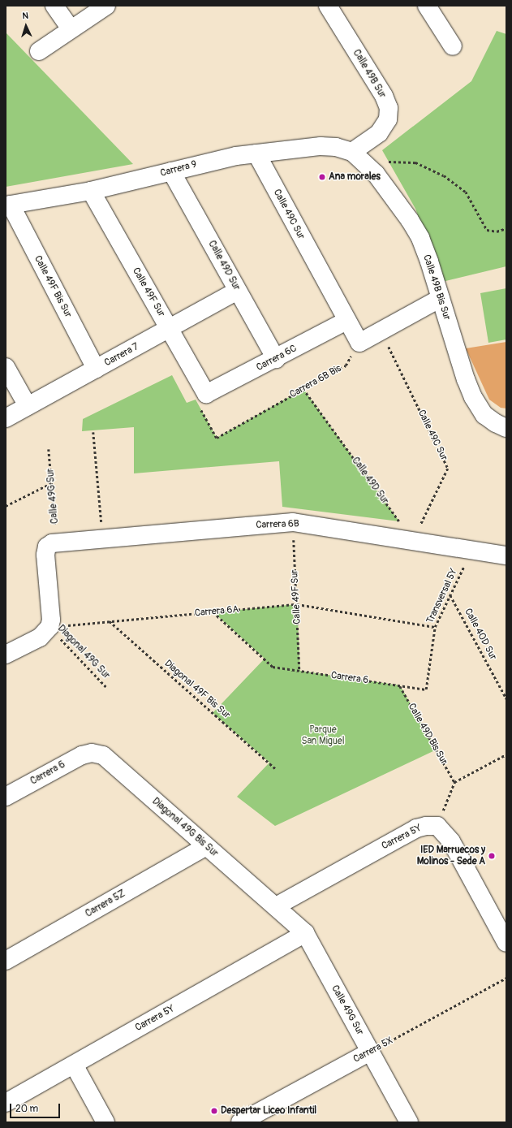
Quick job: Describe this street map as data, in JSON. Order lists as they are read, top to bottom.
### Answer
{
  "streets": {
    "street": [
      "Calle 49B Sur",
      "Carrera 9",
      "Calle 49C Sur",
      "Calle 49D Sur",
      "Calle 49F Bis Sur",
      "Calle 49B Bis Sur",
      "Calle 49F Sur",
      "Carrera 7",
      "Carrera 6C",
      "Calle 49G Sur",
      "Carrera 6B",
      "Carrera 6",
      "Diagonal 49G Bis Sur",
      "Carrera 5Y",
      "Carrera 5Z",
      "Carrera 5X"
    ],
    "path": [
      "Carrera 6B Bis",
      "Transversal 5Y",
      "Carrera 6A",
      "Calle 40D Sur",
      "Diagonal 49G Sur",
      "Diagonal 49F Bis Sur",
      "Calle 49D Bis Sur"
    ]
  },
  "crossings": [
    ["Calle 49B Sur", "Carrera 9"],
    ["Calle 49B Sur", "Calle 49B Bis Sur"],
    ["Carrera 9", "Calle 49C Sur"],
    ["Carrera 9", "Calle 49D Sur"],
    ["Carrera 9", "Calle 49F Bis Sur"],
    ["Carrera 9", "Calle 49B Bis Sur"],
    ["Carrera 9", "Calle 49F Sur"],
    ["Calle 49C Sur", "Calle 49D Sur"],
    ["Calle 49C Sur", "Carrera 6C"],
    ["Calle 49C Sur", "Carrera 6B Bis"],
    ["Calle 49C Sur", "Carrera 6B"],
    ["Calle 49D Sur", "Carrera 7"],
    ["Calle 49D Sur", "Carrera 6C"],
    ["Calle 49D Sur", "Carrera 6B Bis"],
    ["Calle 49D Sur", "Carrera 6B"],
    ["Calle 49F Bis Sur", "Carrera 7"],
    ["Calle 49F Sur", "Carrera 7"],
    ["Calle 49F Sur", "Carrera 6C"],
    ["Calle 49F Sur", "Carrera 6B Bis"],
    ["Calle 49F Sur", "Carrera 6B"],
    ["Calle 49F Sur", "Carrera 6A"],
    ["Calle 49F Sur", "Carrera 6"],
    ["Carrera 6C", "Carrera 6B Bis"],
    ["Calle 49G Sur", "Carrera 6B"],
    ["Calle 49G Sur", "Diagonal 49G Bis Sur"],
    ["Calle 49G Sur", "Carrera 5Y"],
    ["Calle 49G Sur", "Carrera 5X"],
    ["Carrera 6B", "Transversal 5Y"],
    ["Transversal 5Y", "Carrera 6A"],
    ["Transversal 5Y", "Calle 40D Sur"],
    ["Transversal 5Y", "Carrera 6"],
    ["Carrera 6A", "Diagonal 49G Sur"],
    ["Carrera 6A", "Carrera 6"],
    ["Carrera 6A", "Diagonal 49F Bis Sur"],
    ["Carrera 6", "Calle 49D Bis Sur"],
    ["Carrera 6", "Diagonal 49G Bis Sur"],
    ["Diagonal 49G Bis Sur", "Carrera 5Y"],
    ["Diagonal 49G Bis Sur", "Carrera 5Z"]
  ],
  "parks": ["Parque San Miguel"],
  "places": ["Ana morales", "IED Marruecos y Molinos - Sede A", "Despertar Liceo Infantil"],
  "scale_bar": "20 m",
  "north": "top"
}
